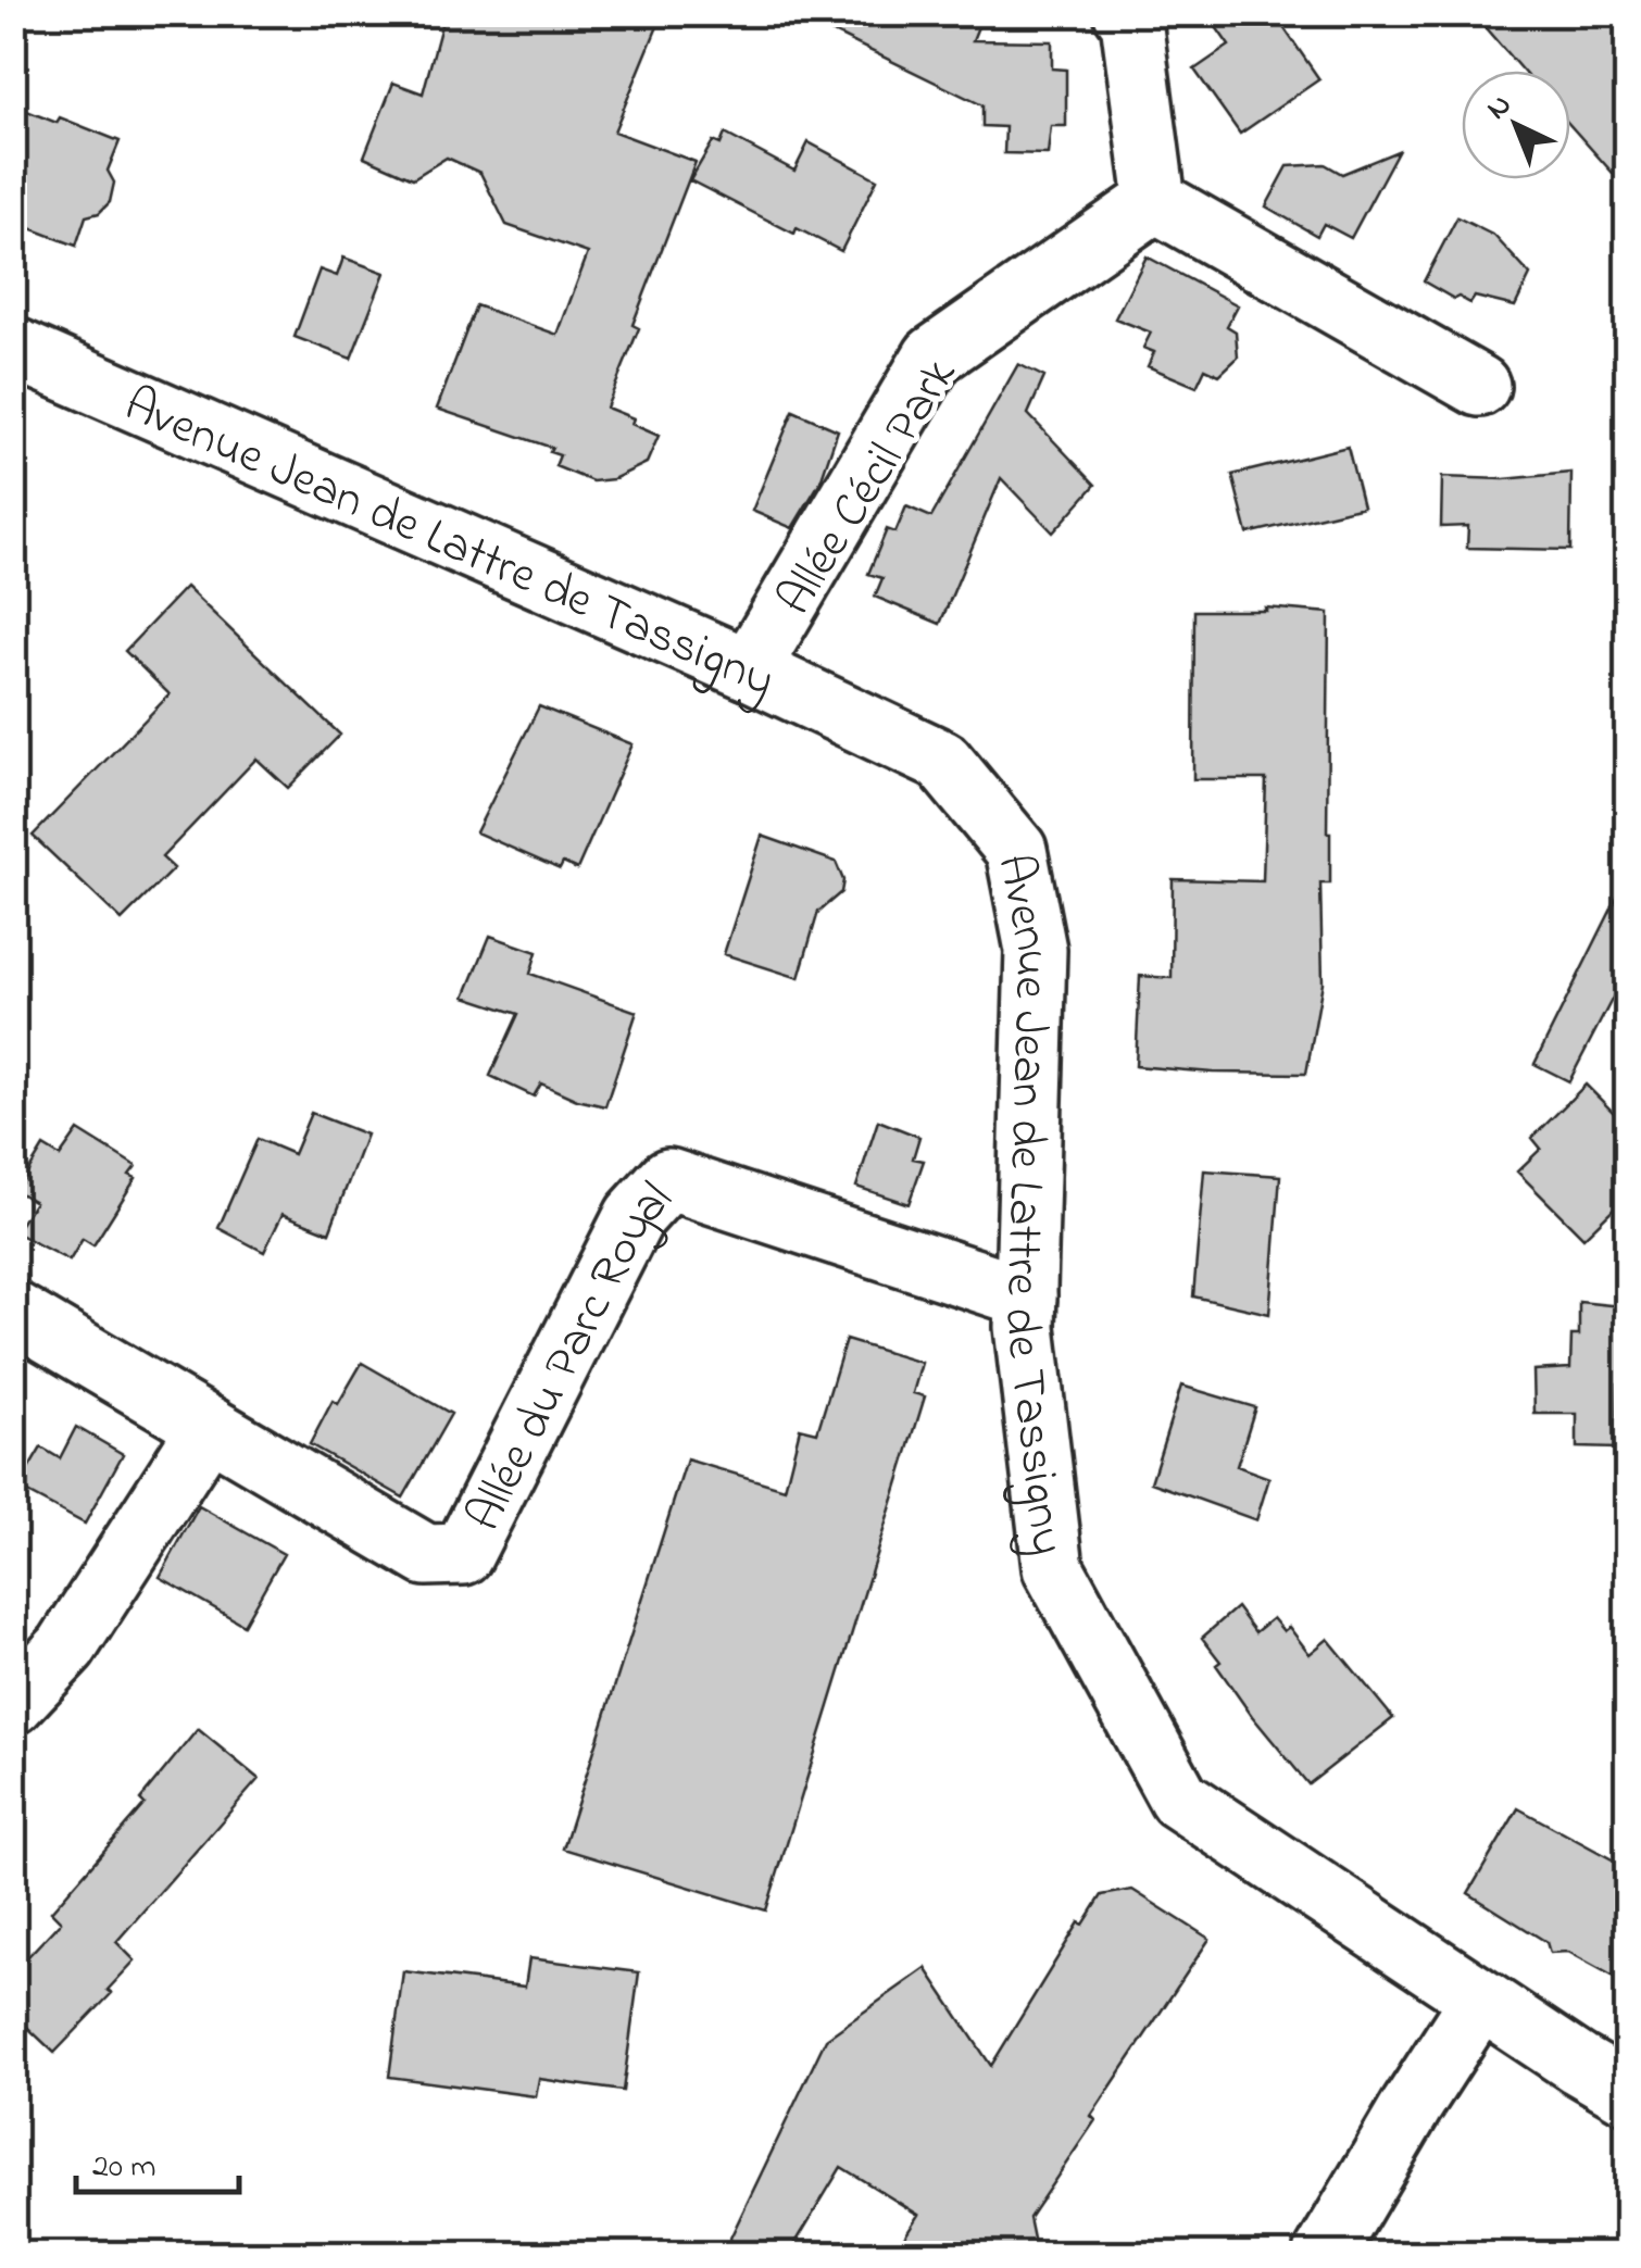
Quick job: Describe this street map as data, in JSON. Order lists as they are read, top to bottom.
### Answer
{
  "streets": {
    "street": ["Allée Cécil Park", "Avenue Jean de Lattre de Tassigny", "Allée du Parc Royal"]
  },
  "crossings": [
    ["Allée Cécil Park", "Avenue Jean de Lattre de Tassigny"],
    ["Avenue Jean de Lattre de Tassigny", "Allée du Parc Royal"]
  ],
  "scale_bar": "20 m",
  "north": "top left"
}
